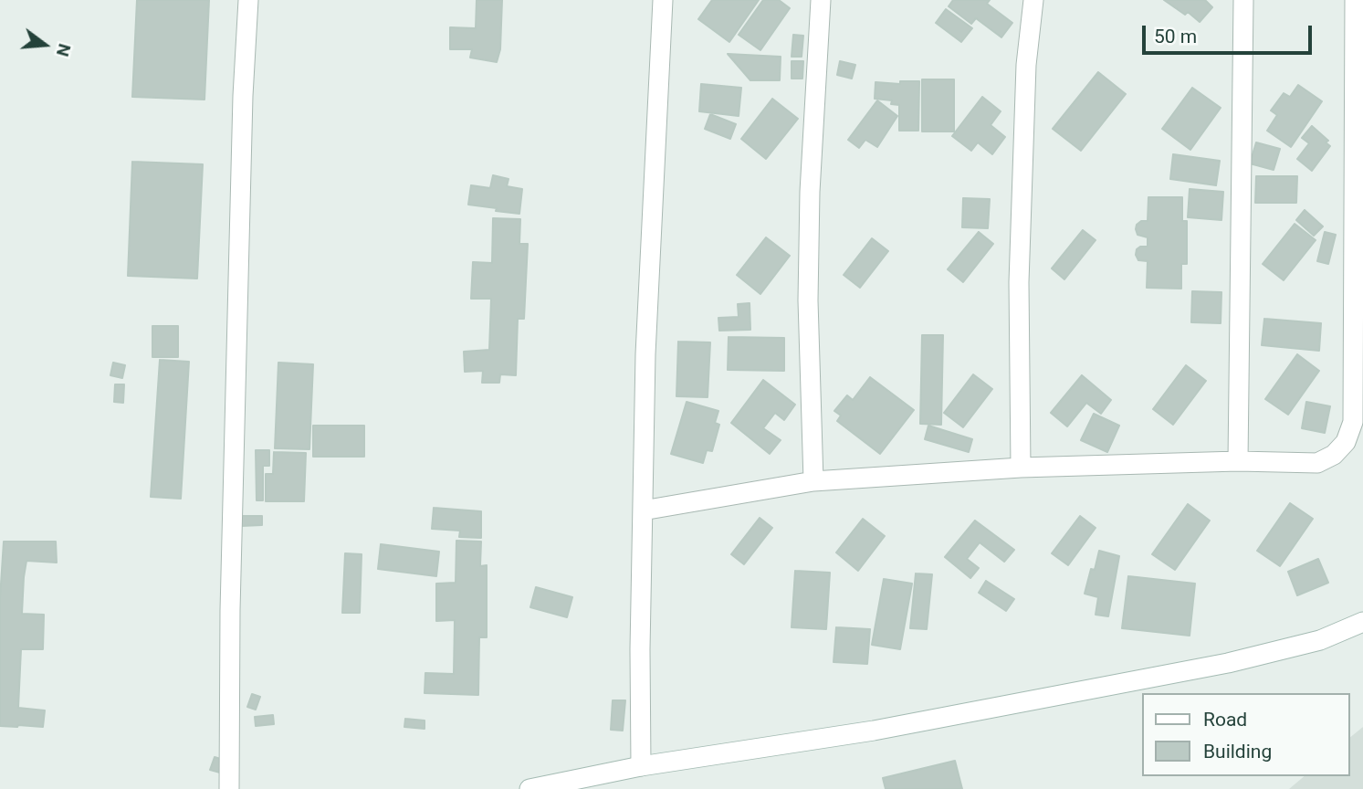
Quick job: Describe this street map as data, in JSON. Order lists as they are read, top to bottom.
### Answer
{
  "legend": ["Road", "Building"],
  "scale_bar": "50 m",
  "north": "right"
}
